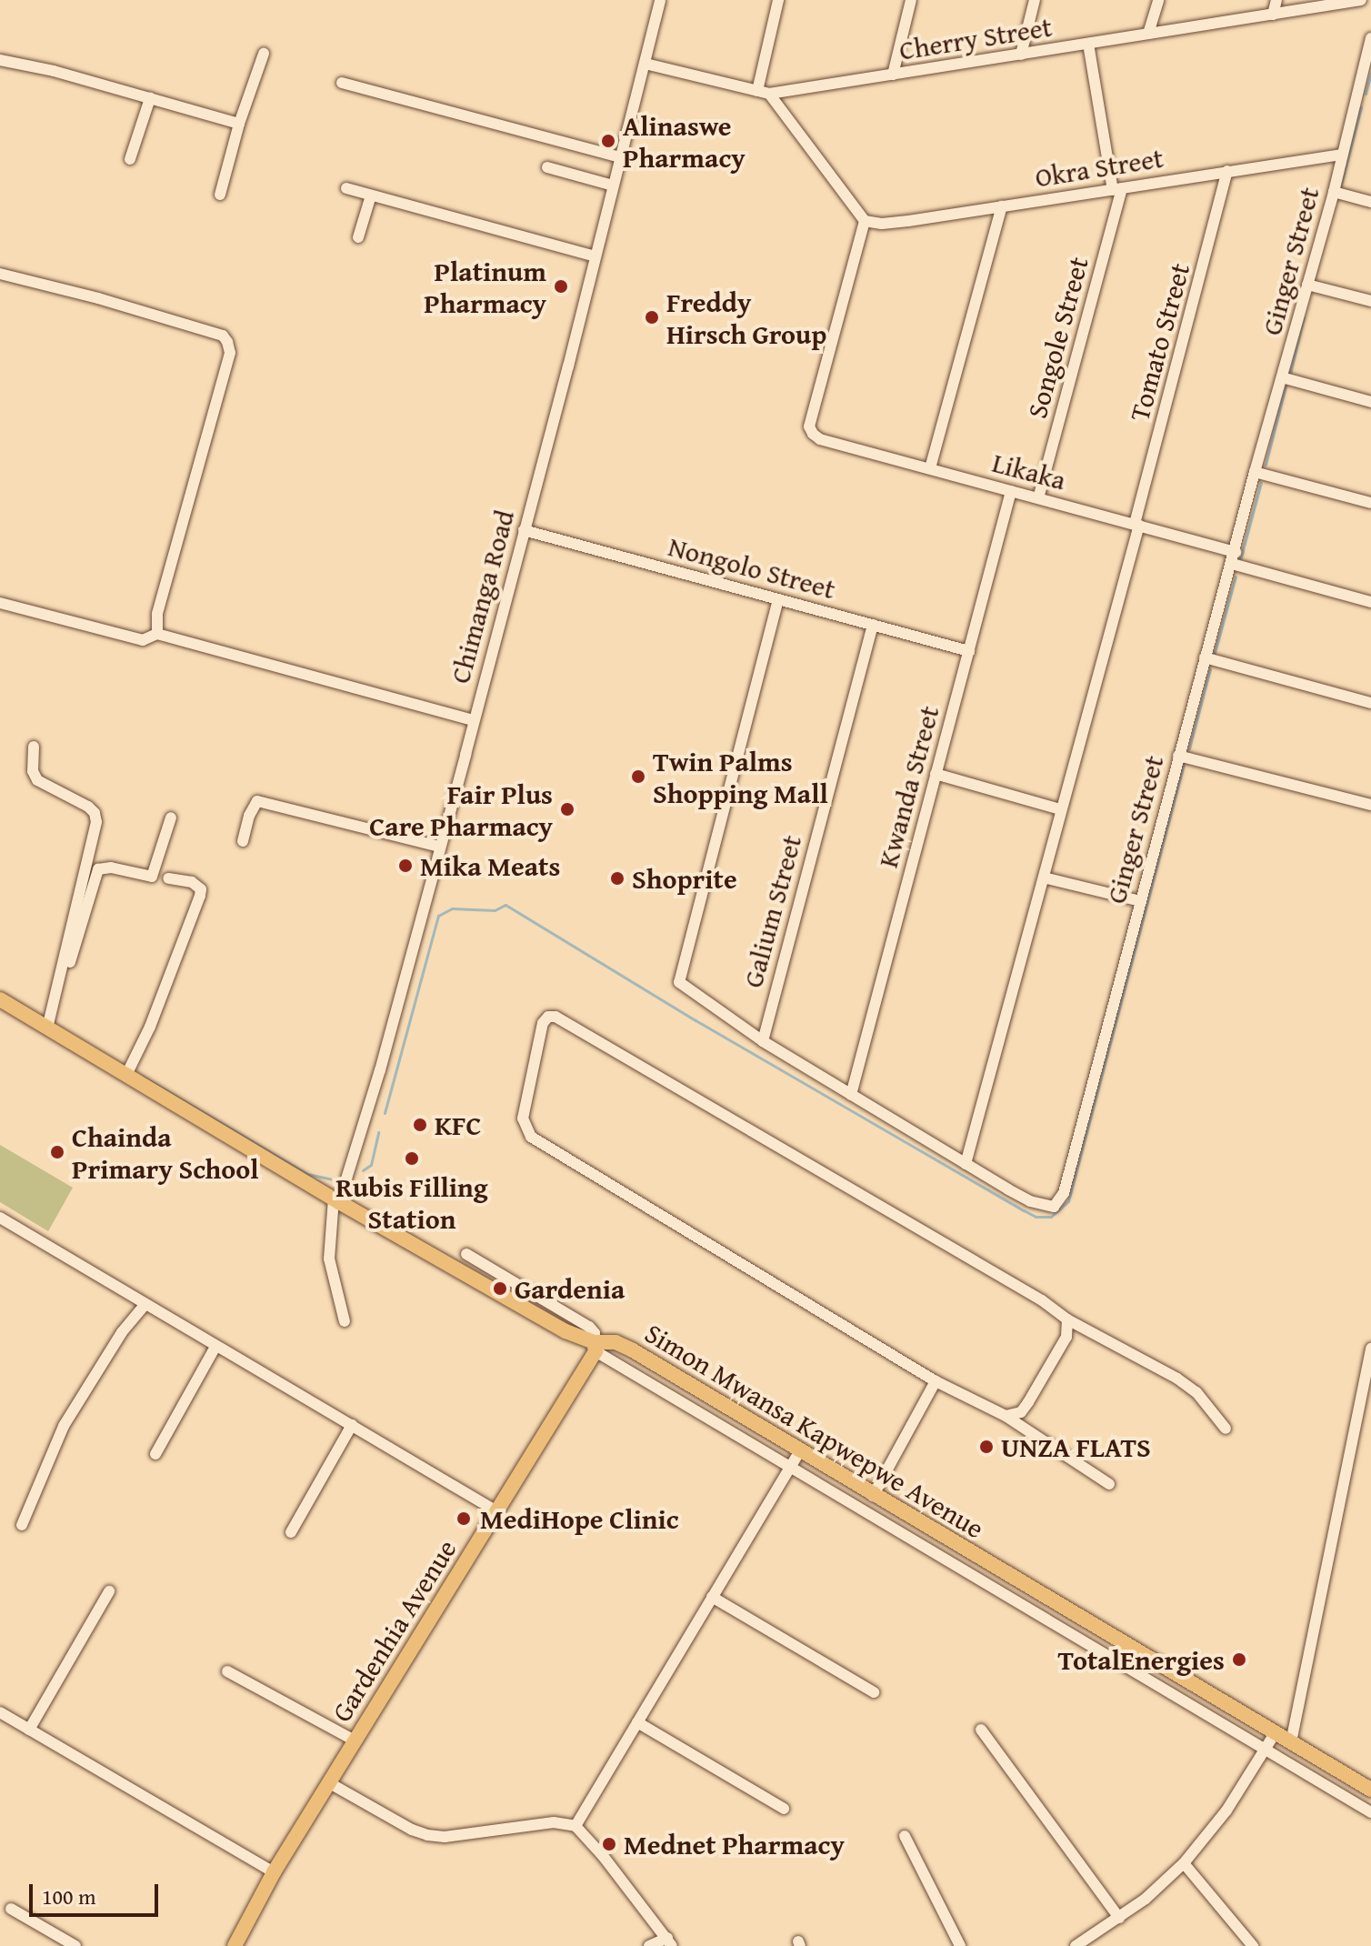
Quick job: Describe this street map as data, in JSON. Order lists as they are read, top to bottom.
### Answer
{
  "streets": {
    "main road": ["Simon Mwansa Kapwepwe Avenue", "Gardenhia Avenue"],
    "street": [
      "Cherry Street",
      "Okra Street",
      "Ginger Street",
      "Songole Street",
      "Tomato Street",
      "Likaka",
      "Nongolo Street",
      "Chimanga Road",
      "Kwanda Street",
      "Galium Street"
    ]
  },
  "crossings": [
    ["Okra Street", "Ginger Street"],
    ["Okra Street", "Songole Street"],
    ["Okra Street", "Tomato Street"],
    ["Okra Street", "Likaka"],
    ["Ginger Street", "Tomato Street"],
    ["Ginger Street", "Likaka"],
    ["Ginger Street", "Nongolo Street"],
    ["Ginger Street", "Kwanda Street"],
    ["Ginger Street", "Galium Street"],
    ["Songole Street", "Likaka"],
    ["Tomato Street", "Likaka"],
    ["Likaka", "Kwanda Street"],
    ["Nongolo Street", "Chimanga Road"],
    ["Nongolo Street", "Kwanda Street"],
    ["Nongolo Street", "Galium Street"],
    ["Chimanga Road", "Simon Mwansa Kapwepwe Avenue"],
    ["Simon Mwansa Kapwepwe Avenue", "Gardenhia Avenue"]
  ],
  "places": [
    "Alinaswe Pharmacy",
    "Platinum Pharmacy",
    "Freddy Hirsch Group",
    "Twin Palms Shopping Mall",
    "Fair Plus Care Pharmacy",
    "Mika Meats",
    "Shoprite",
    "KFC",
    "Chainda Primary School",
    "Rubis Filling Station",
    "Gardenia",
    "UNZA FLATS",
    "MediHope Clinic",
    "TotalEnergies",
    "Mednet Pharmacy"
  ],
  "scale_bar": "100 m"
}
